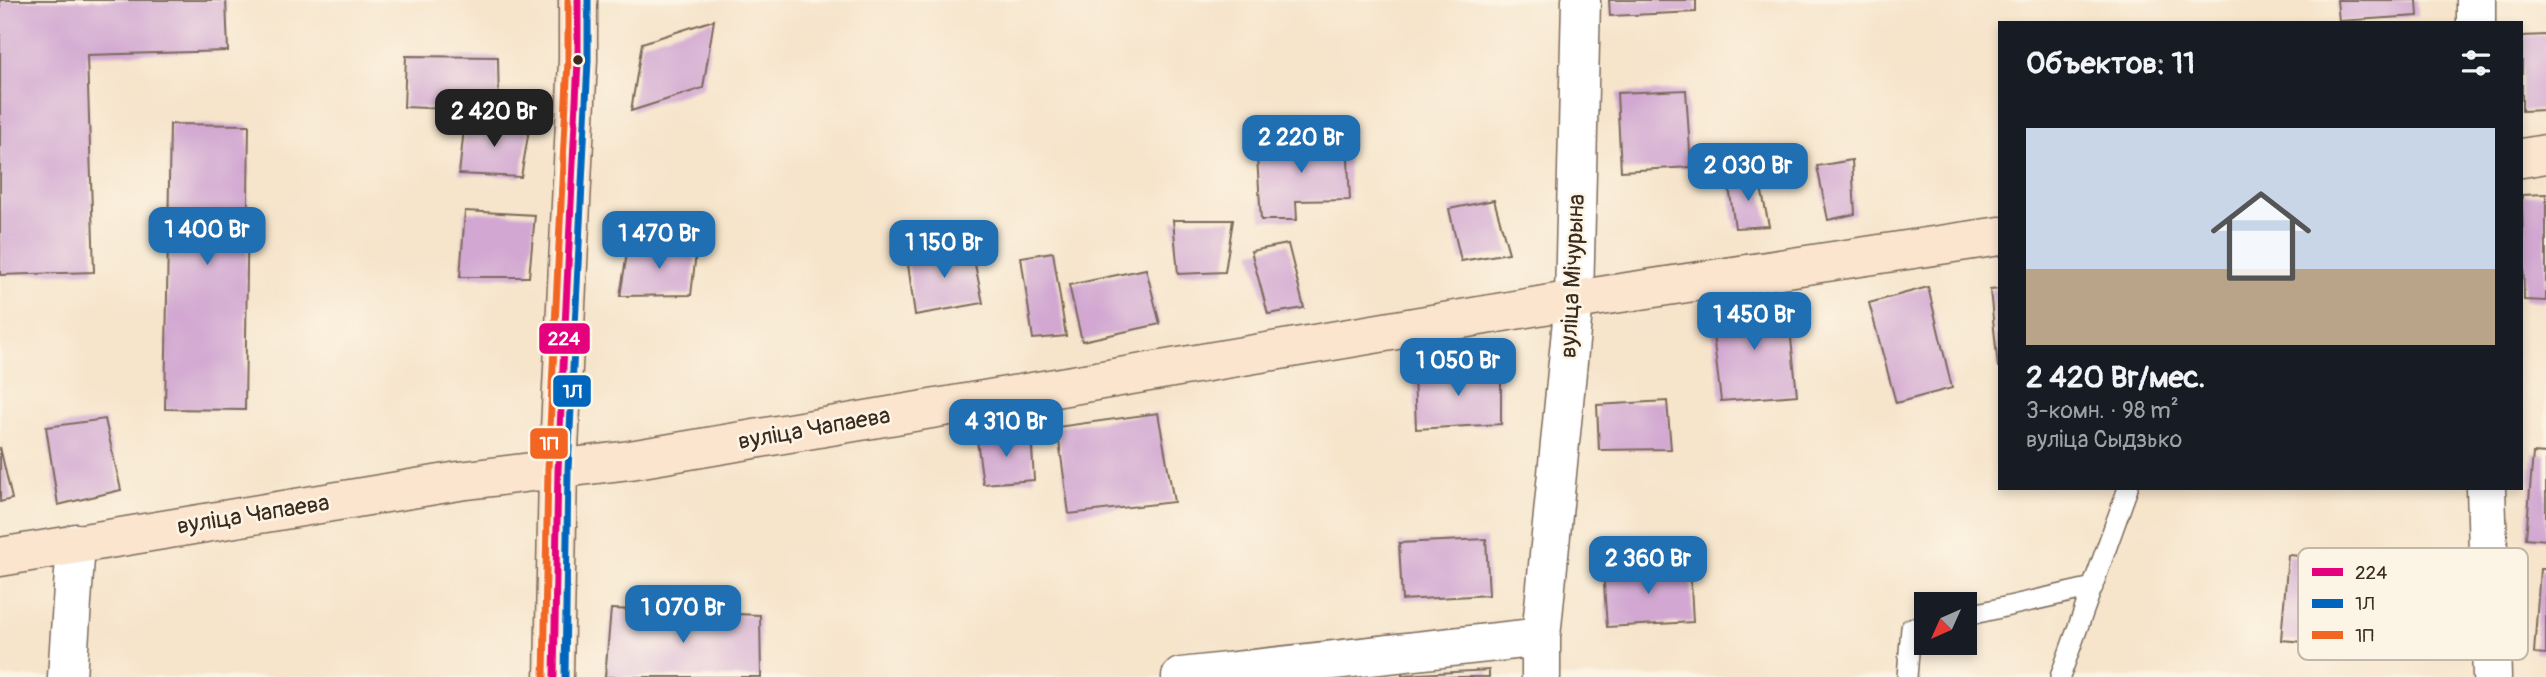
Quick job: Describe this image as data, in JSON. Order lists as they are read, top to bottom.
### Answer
{
  "streets": {
    "street": ["вуліца Мічурына", "вуліца Чапаева"]
  },
  "crossings": [
    ["вуліца Мічурына", "вуліца Чапаева"]
  ],
  "lines": ["transit line 224", "transit line 1Л", "transit line 1П"],
  "legend": ["224", "1Л", "1П"],
  "north": "bottom left",
  "page": {
    "heading": "Объектов: 11",
    "price": [
      "2 420 Br",
      "2 220 Br",
      "2 030 Br",
      "1 400 Br",
      "1 470 Br",
      "1 150 Br",
      "1 450 Br",
      "1 050 Br",
      "4 310 Br",
      "2 360 Br",
      "1 070 Br"
    ],
    "list": [
      {
        "name": "2 420 Br/мес.",
        "note": "3-комн. · 98 m² · вуліца Сыдзько"
      }
    ]
  }
}
